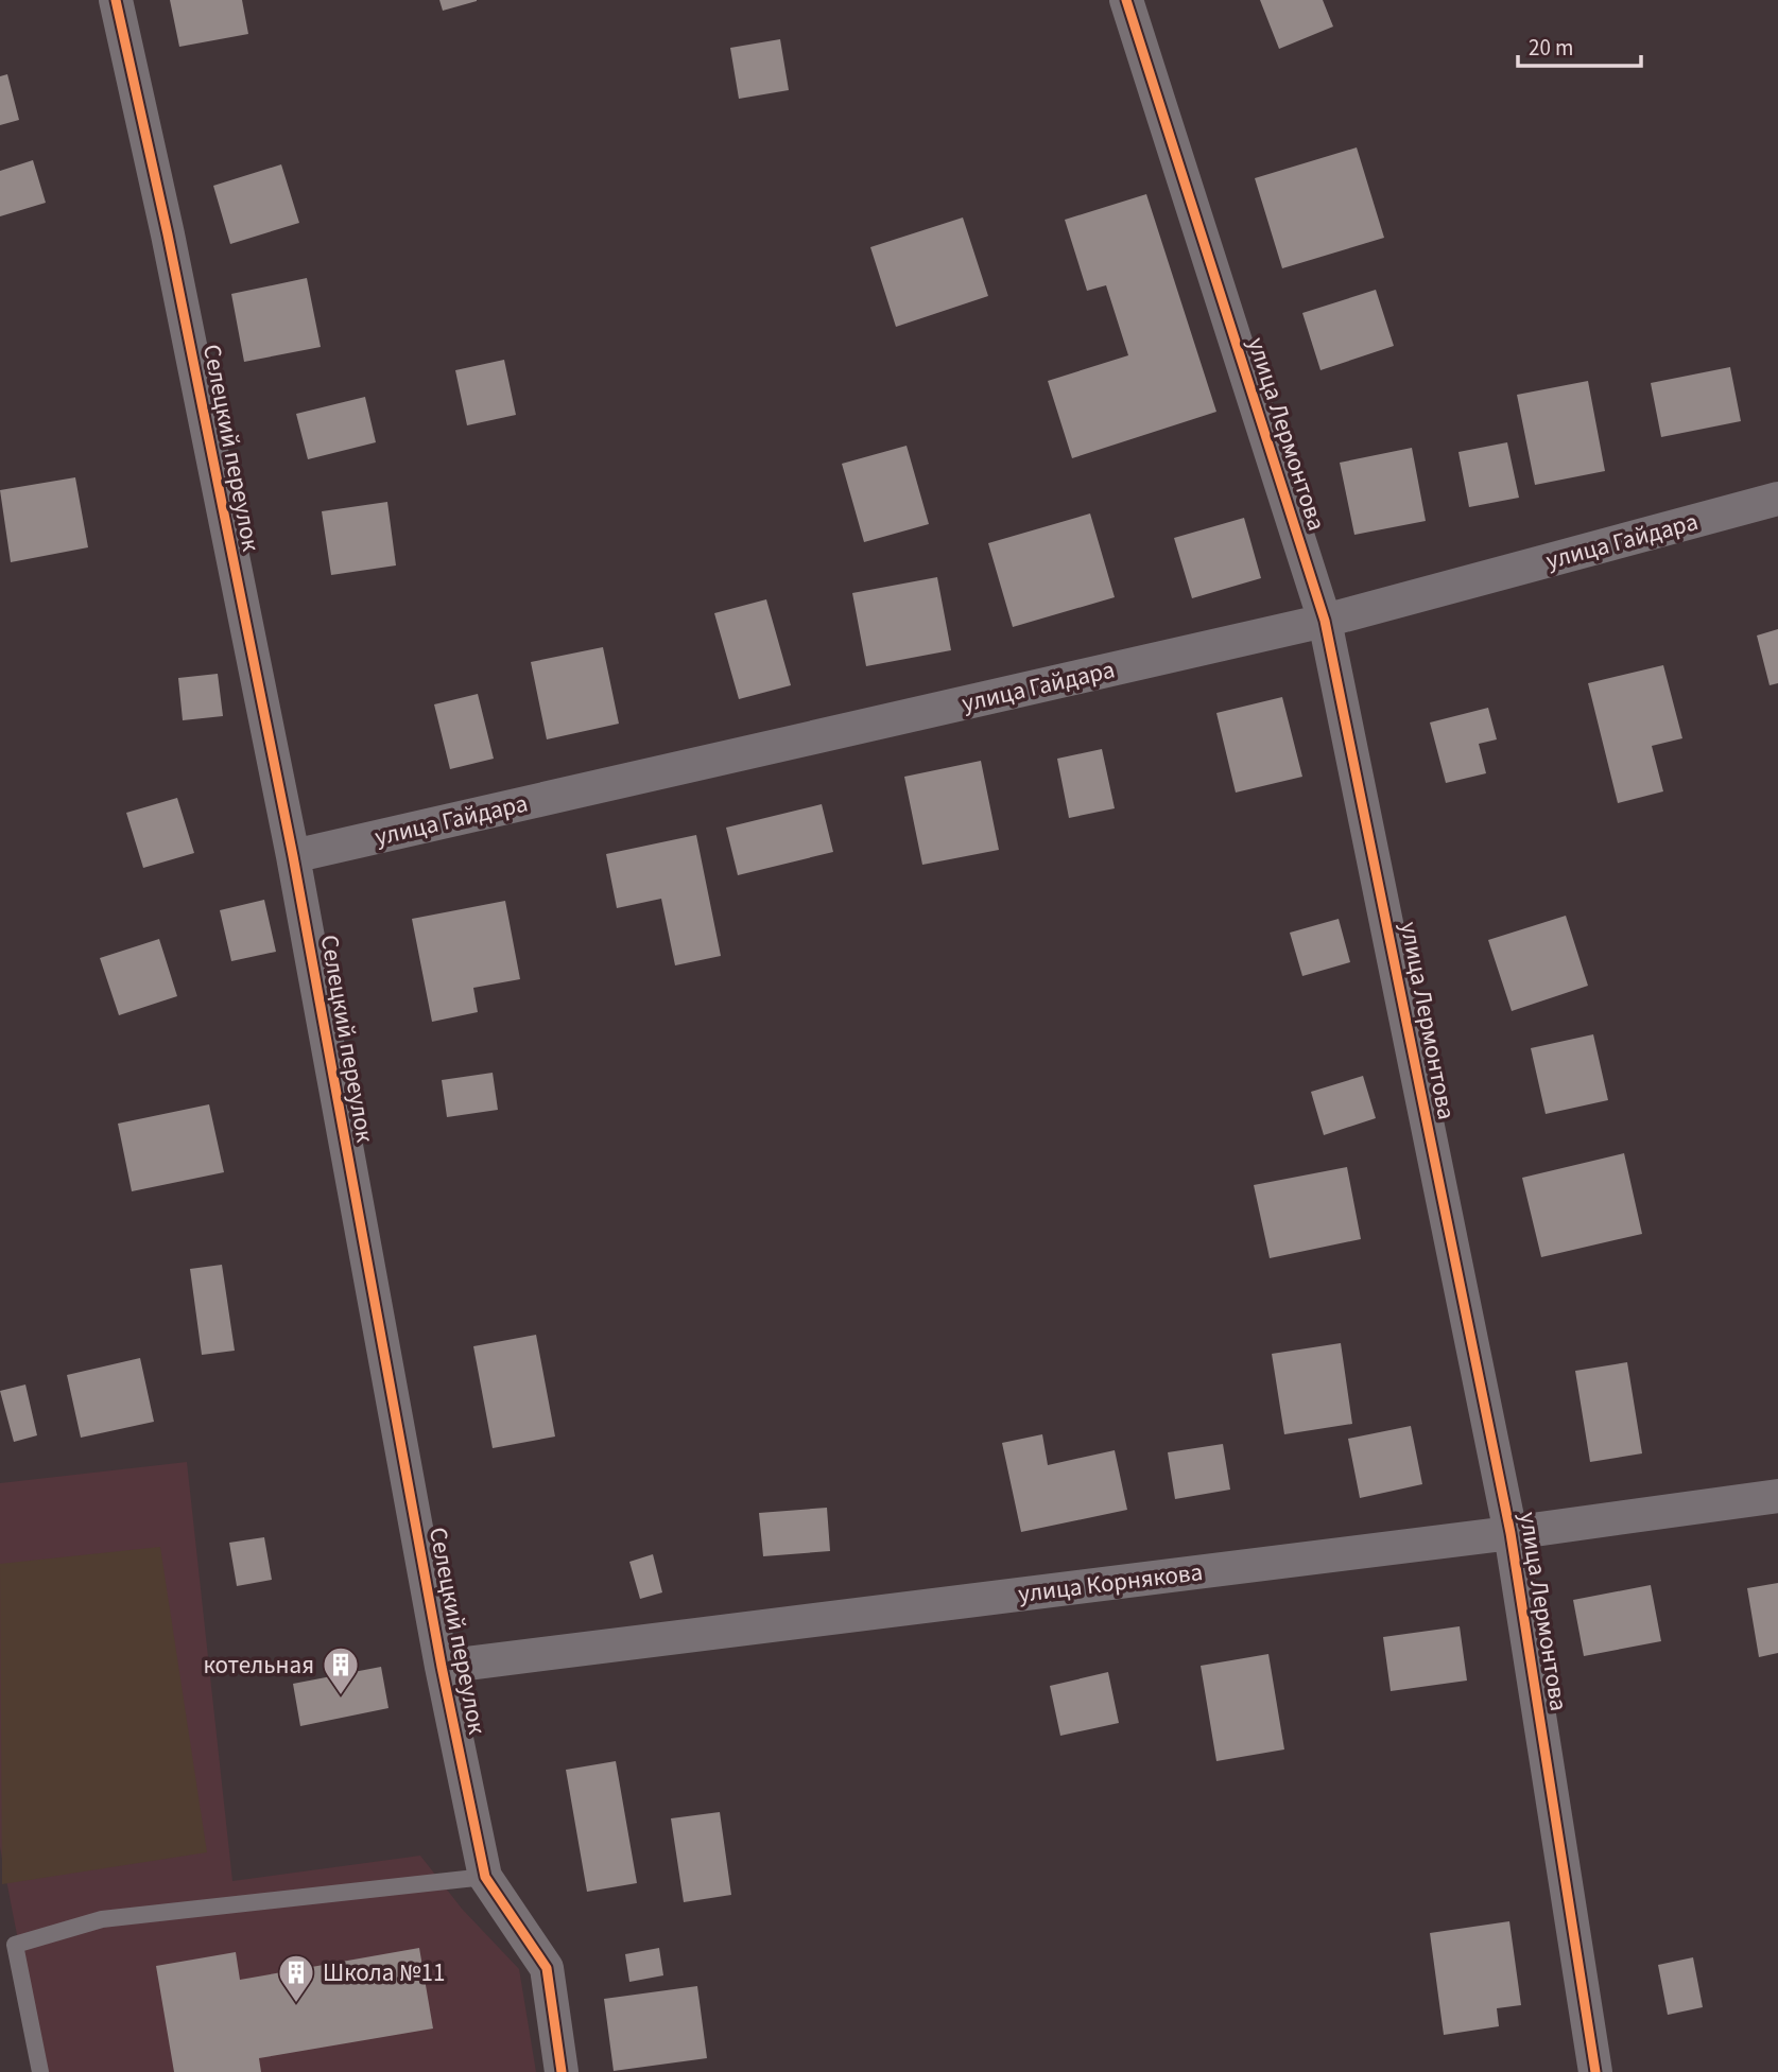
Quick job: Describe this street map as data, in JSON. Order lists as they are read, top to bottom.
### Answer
{
  "streets": {
    "street": [
      "улица Лермонтова",
      "Селецкий переулок",
      "улица Гайдара",
      "улица Корнякова"
    ]
  },
  "crossings": [
    ["улица Лермонтова", "улица Гайдара"],
    ["улица Лермонтова", "улица Корнякова"],
    ["Селецкий переулок", "улица Гайдара"],
    ["Селецкий переулок", "улица Корнякова"]
  ],
  "places": {
    "building": ["котельная", "Школа №11"]
  },
  "scale_bar": "20 m"
}
